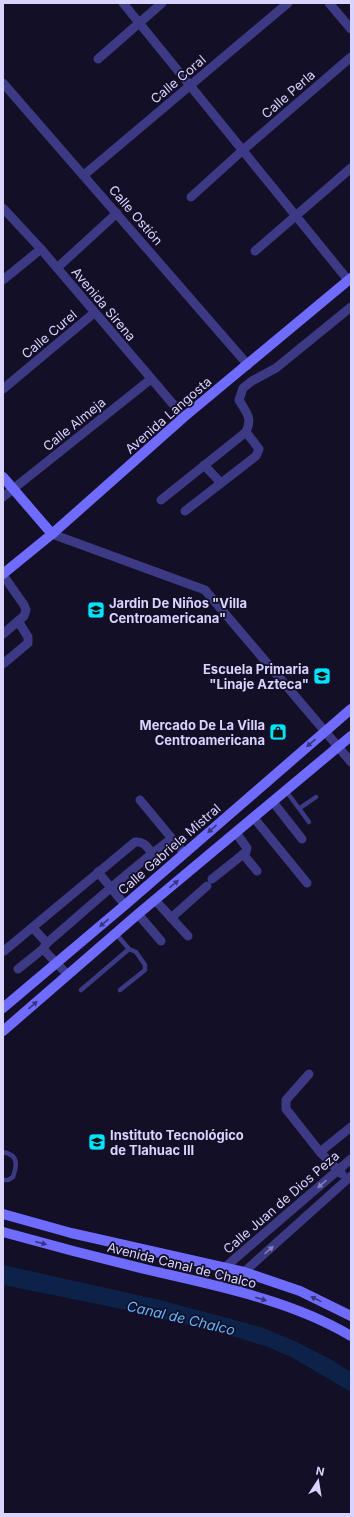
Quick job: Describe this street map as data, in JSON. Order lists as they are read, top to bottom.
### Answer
{
  "streets": {
    "street": [
      "Calle Coral",
      "Calle Perla",
      "Calle Ostión",
      "Avenida Sirena",
      "Calle Curel",
      "Avenida Langosta",
      "Calle Almeja",
      "Calle Gabriela Mistral",
      "Calle Juan de Dios Peza",
      "Avenida Canal de Chalco"
    ]
  },
  "crossings": [
    ["Calle Coral", "Calle Ostión"],
    ["Calle Ostión", "Avenida Langosta"],
    ["Avenida Sirena", "Calle Curel"],
    ["Avenida Sirena", "Avenida Langosta"],
    ["Avenida Sirena", "Calle Almeja"],
    ["Calle Juan de Dios Peza", "Avenida Canal de Chalco"]
  ],
  "water": ["Canal de Chalco"],
  "places": {
    "school or university": ["Jardin De Niños \"Villa Centroamericana\"", "Escuela Primaria \"Linaje Azteca\"", "Instituto Tecnológico de Tlahuac III"],
    "shop": ["Mercado De La Villa Centroamericana"]
  },
  "north": "top"
}
